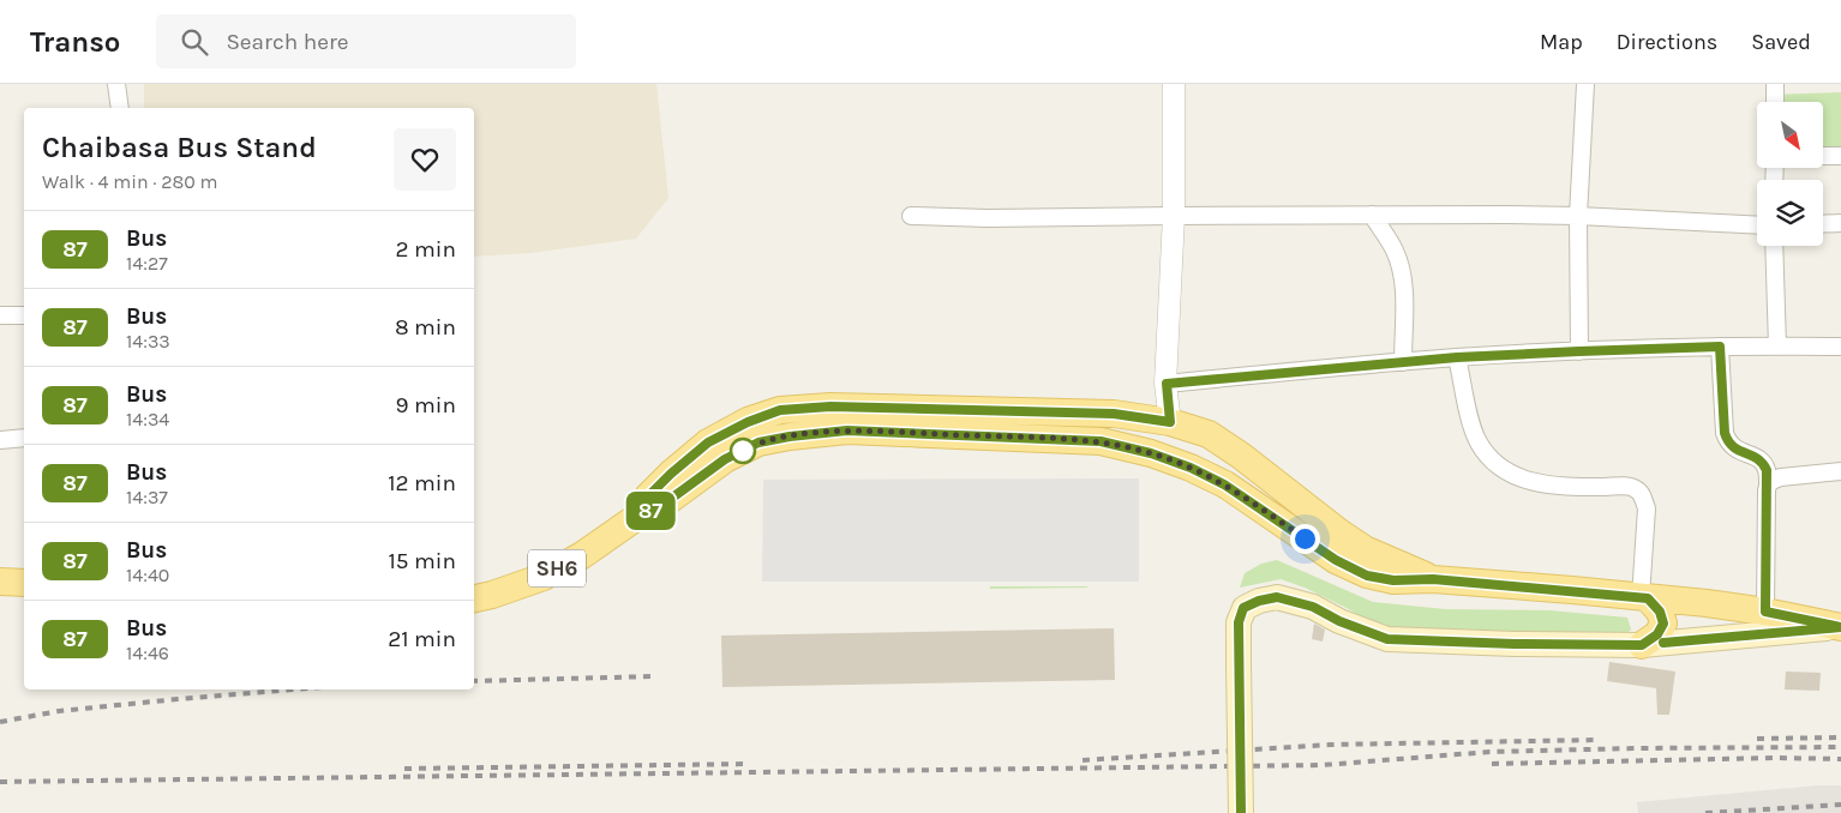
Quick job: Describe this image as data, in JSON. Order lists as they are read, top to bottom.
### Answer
{
  "streets": {
    "main road": ["SH6"]
  },
  "lines": ["bus line 87"],
  "north": "bottom right",
  "page": {
    "header": "Transo",
    "search": "Search here",
    "nav": ["Map", "Directions", "Saved"],
    "on_map": "87",
    "heading": ["Chaibasa Bus Stand", "Walk · 4 min · 280 m"],
    "list": [
      {
        "mark": "87",
        "name": "Bus",
        "note": "14:27",
        "value": "2 min"
      },
      {
        "mark": "87",
        "name": "Bus",
        "note": "14:33",
        "value": "8 min"
      },
      {
        "mark": "87",
        "name": "Bus",
        "note": "14:34",
        "value": "9 min"
      },
      {
        "mark": "87",
        "name": "Bus",
        "note": "14:37",
        "value": "12 min"
      },
      {
        "mark": "87",
        "name": "Bus",
        "note": "14:40",
        "value": "15 min"
      },
      {
        "mark": "87",
        "name": "Bus",
        "note": "14:46",
        "value": "21 min"
      }
    ]
  }
}
